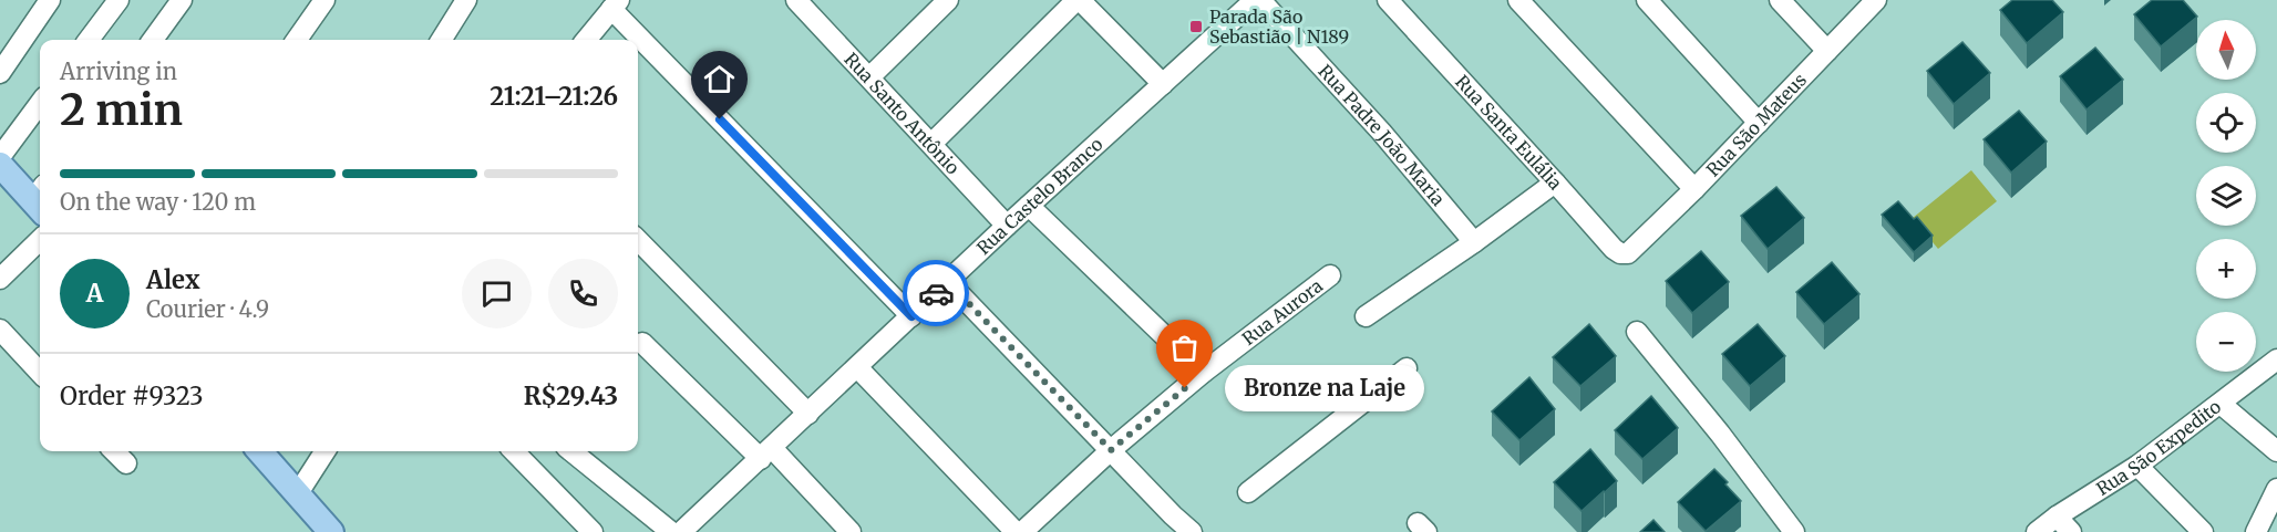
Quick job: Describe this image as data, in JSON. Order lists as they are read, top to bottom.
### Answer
{
  "streets": {
    "street": [
      "Rua Santo Antônio",
      "Rua São Mateus",
      "Rua Santa Eulália",
      "Rua Padre João Maria",
      "Rua Castelo Branco",
      "Rua Aurora",
      "Rua São Expedito"
    ]
  },
  "crossings": [
    ["Rua Santo Antônio", "Rua Castelo Branco"],
    ["Rua São Mateus", "Rua Santa Eulália"]
  ],
  "places": {
    "transit": ["Parada São Sebastião | N189"],
    "other": ["Bronze na Laje"]
  },
  "north": "top",
  "page": {
    "map_buttons": ["+", "−"],
    "heading": ["2 min", "Arriving in", "21:21–21:26"],
    "panel": [
      "Alex",
      "Courier · 4.9",
      "Order #9323",
      "R$29.43"
    ],
    "bar": "On the way · 120 m",
    "round": "A",
    "bubble": "Bronze na Laje"
  }
}
